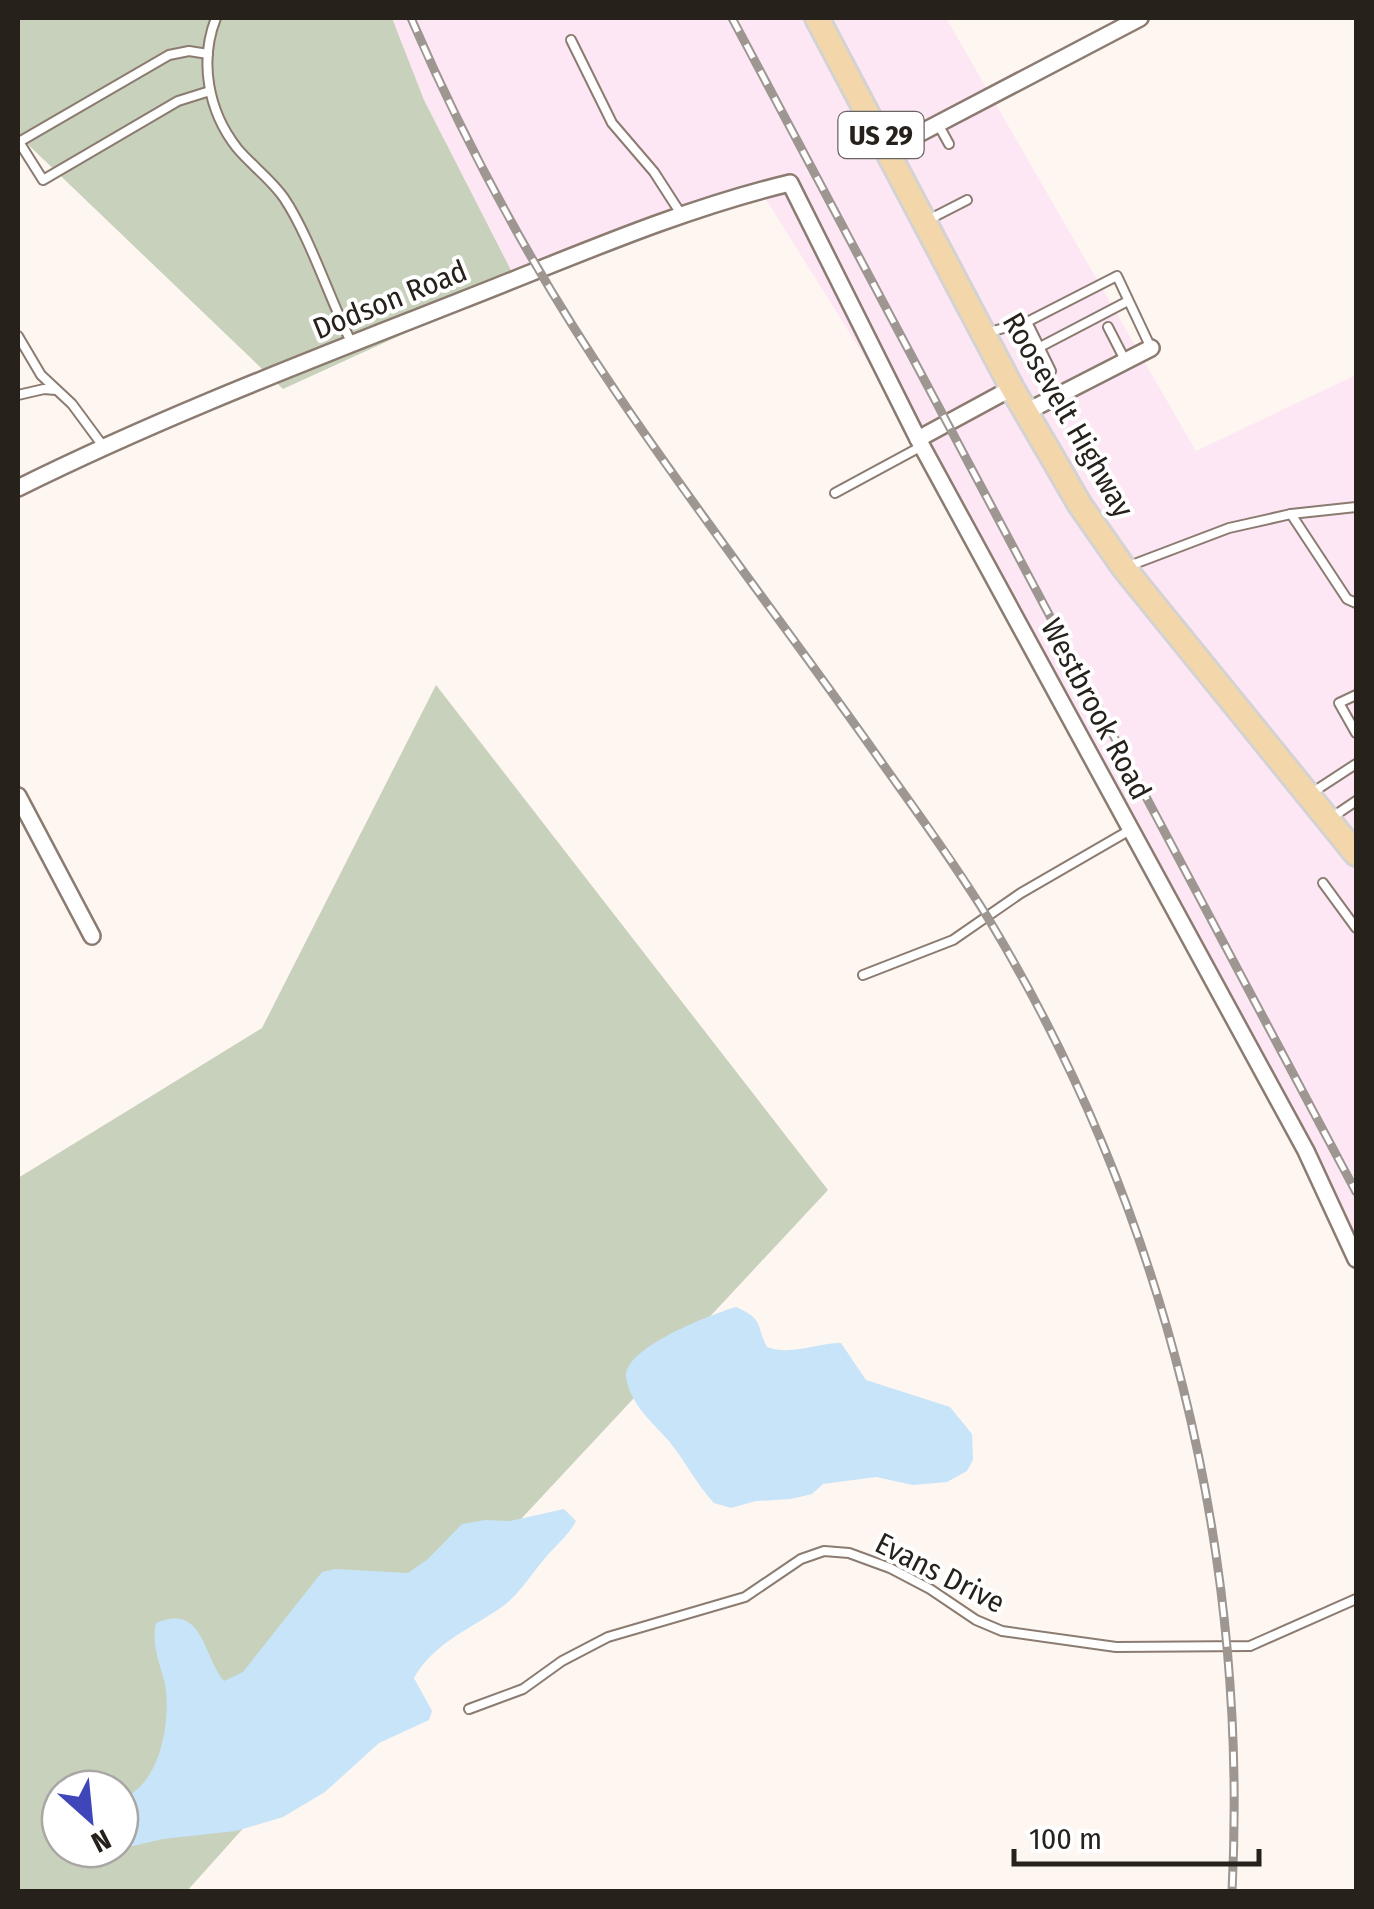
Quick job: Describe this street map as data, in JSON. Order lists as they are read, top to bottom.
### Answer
{
  "streets": {
    "main road": ["US 29", "Roosevelt Highway"],
    "street": ["Dodson Road", "Westbrook Road"],
    "lane": ["Evans Drive"]
  },
  "crossings": [
    ["Dodson Road", "Westbrook Road"]
  ],
  "scale_bar": "100 m",
  "north": "bottom right"
}
